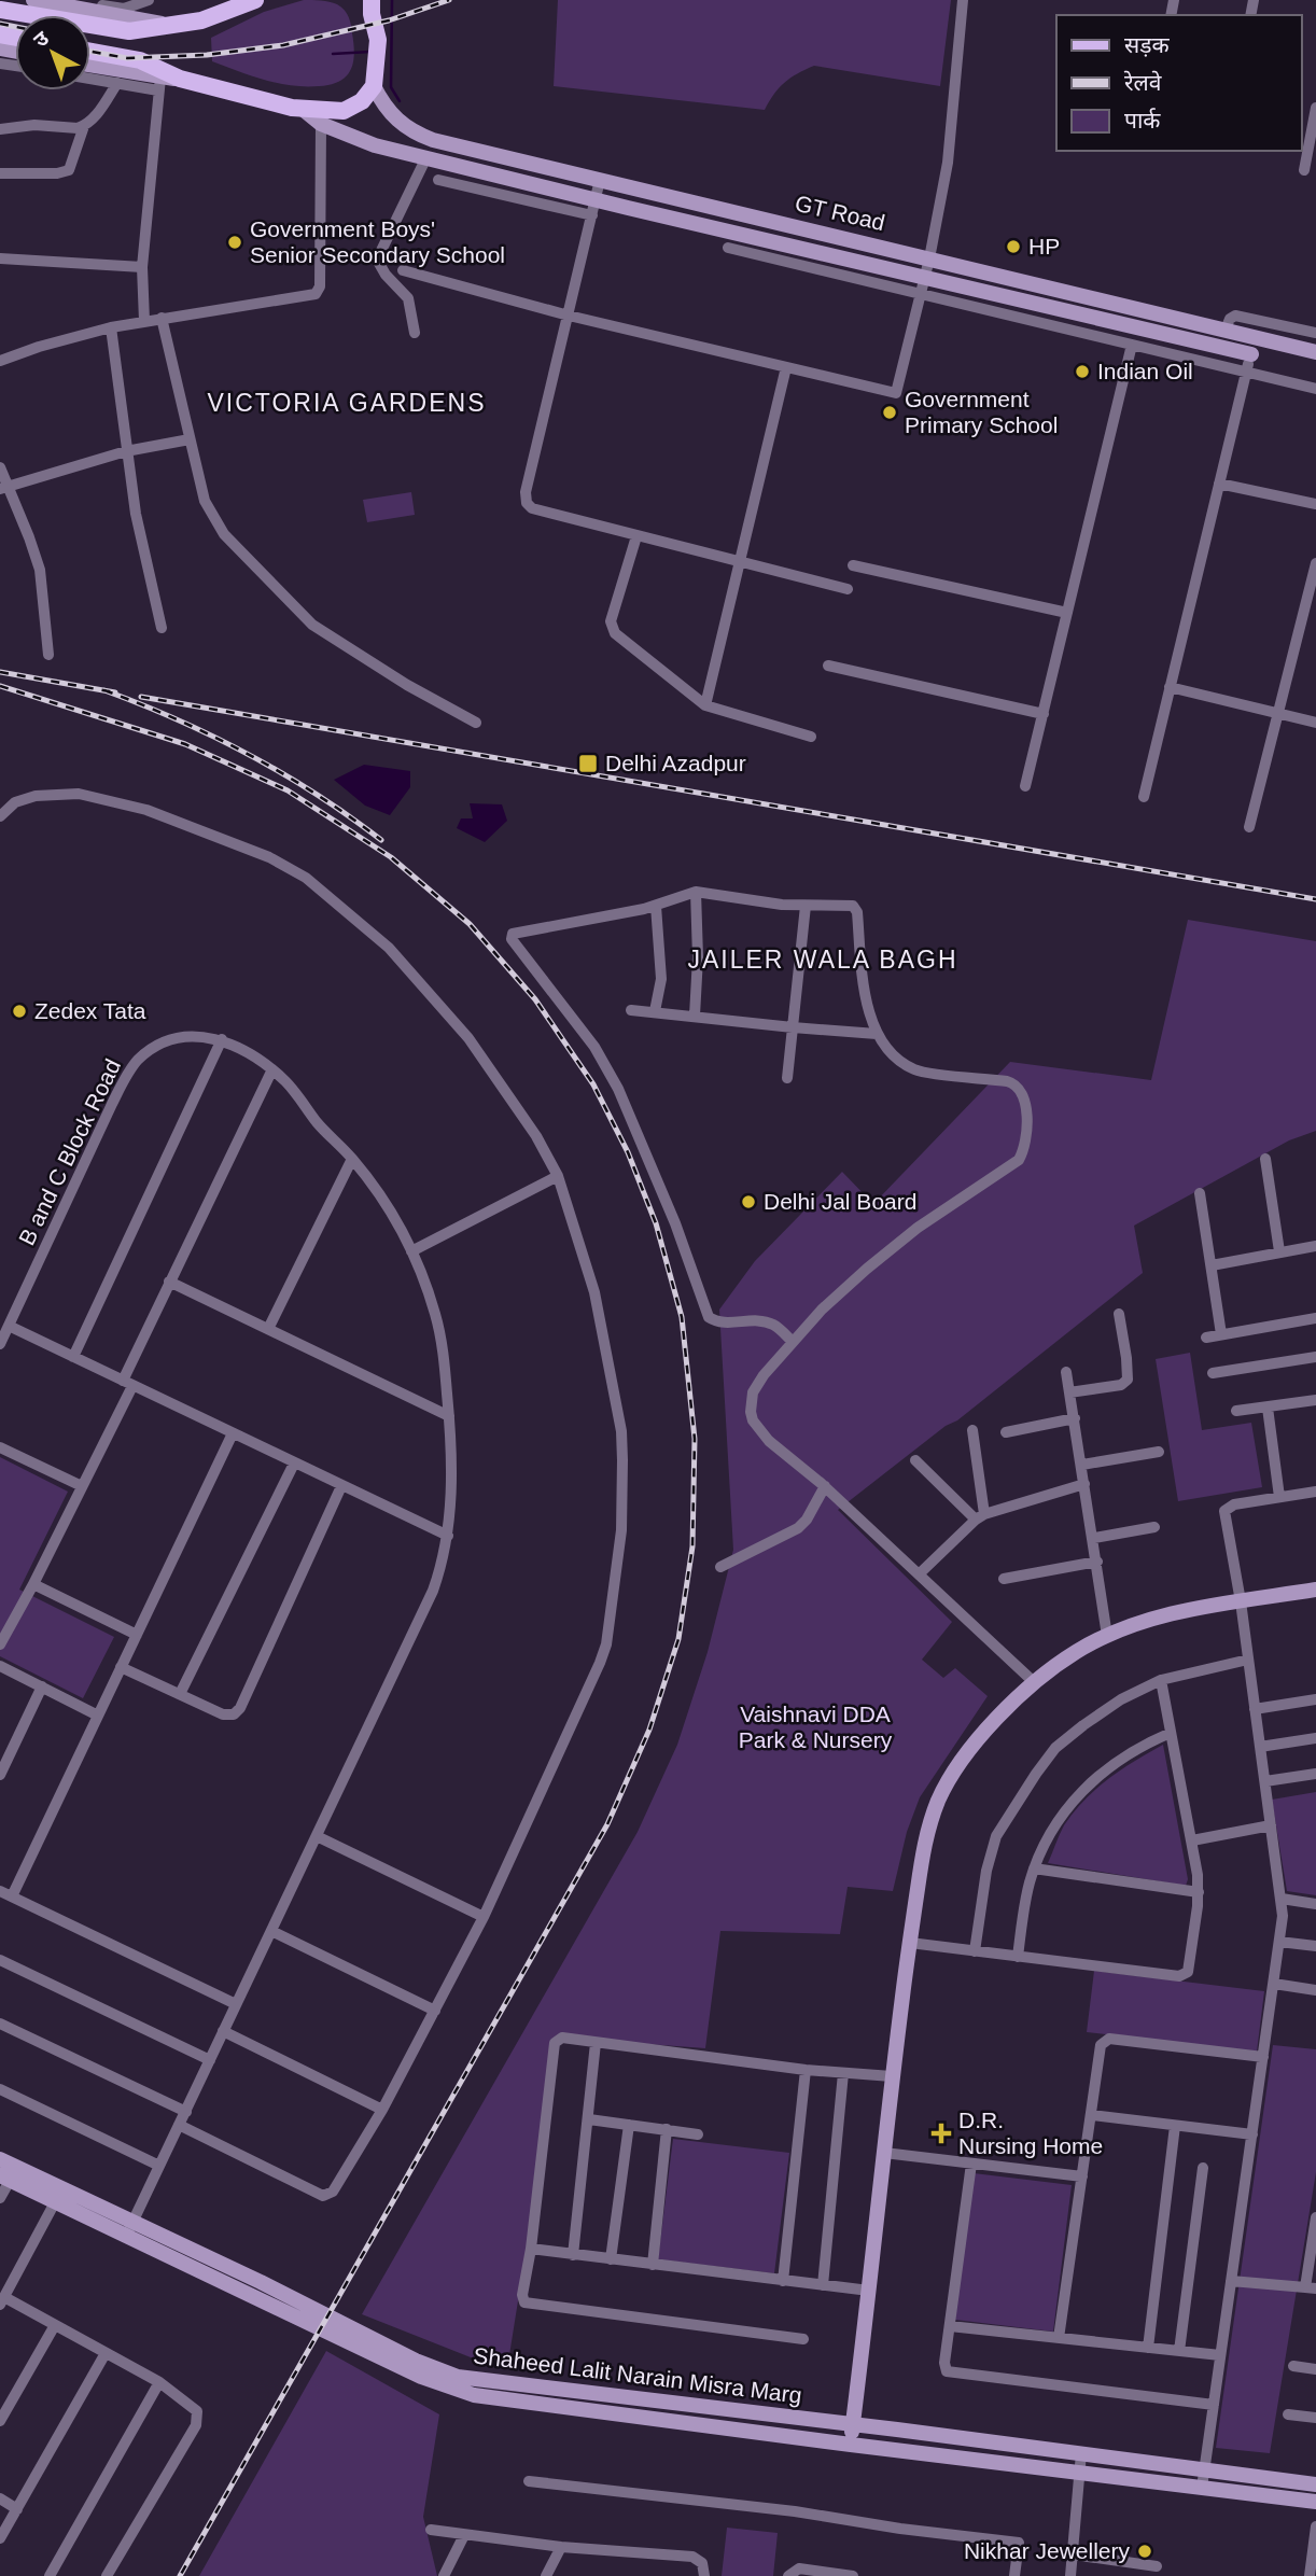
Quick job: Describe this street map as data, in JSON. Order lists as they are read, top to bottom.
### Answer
{
  "streets": {
    "street": ["GT Road", "B and C Block Road", "Shaheed Lalit Narain Misra Marg"]
  },
  "districts": ["VICTORIA GARDENS", "JAILER WALA BAGH"],
  "parks": ["Vaishnavi DDA Park & Nursery"],
  "places": {
    "other": [
      "Government Boys' Senior Secondary School",
      "HP",
      "Indian Oil",
      "Government Primary School",
      "Zedex Tata",
      "Delhi Jal Board",
      "Nikhar Jewellery"
    ],
    "transit": ["Delhi Azadpur"],
    "health": ["D.R. Nursing Home"]
  },
  "legend": ["सड़क", "रेलवे", "पार्क"],
  "north": "top left"
}
